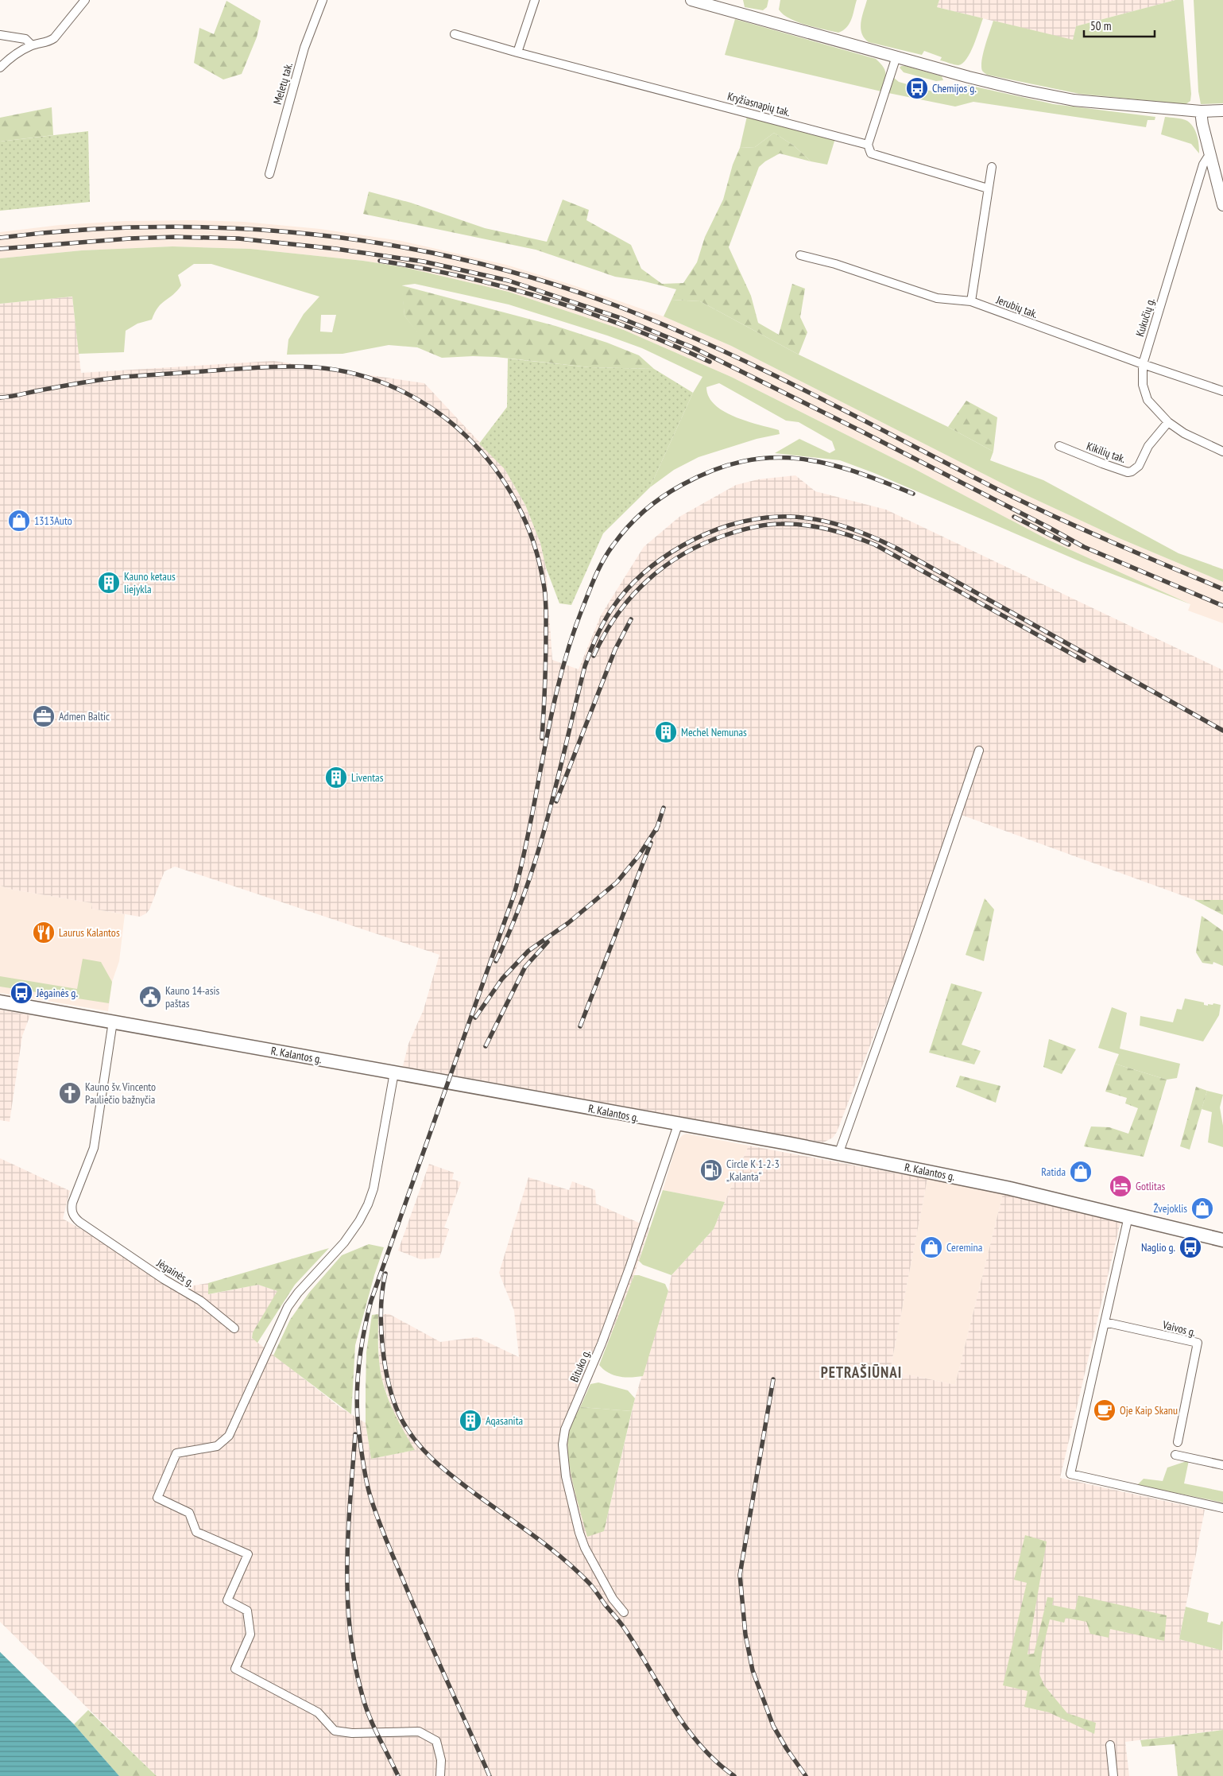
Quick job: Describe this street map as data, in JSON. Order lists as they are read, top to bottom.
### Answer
{
  "streets": {
    "main road": ["R. Kalantos g."],
    "street": [
      "Meletų tak.",
      "Kryžiasnapių tak.",
      "Jerubių tak.",
      "Kukučių g.",
      "Kikilių tak.",
      "Jėgainės g.",
      "Vaivos g.",
      "Bituko g."
    ]
  },
  "crossings": [
    ["Jerubių tak.", "Kukučių g."],
    ["Kukučių g.", "Kikilių tak."],
    ["R. Kalantos g.", "Jėgainės g."],
    ["R. Kalantos g.", "Bituko g."]
  ],
  "districts": ["PETRAŠIŪNAI"],
  "places": {
    "bus stop": ["Chemijos g.", "Jėgainės g.", "Naglio g."],
    "shop": [
      "1313Auto",
      "Ratida",
      "Žvejoklis",
      "Ceremina"
    ],
    "building": [
      "Kauno ketaus liejykla",
      "Mechel Nemunas",
      "Liventas",
      "Aqasanita"
    ],
    "office": ["Admen Baltic"],
    "restaurant": ["Laurus Kalantos"],
    "public building": ["Kauno 14-asis paštas"],
    "church": ["Kauno šv. Vincento Pauliečio bažnyčia"],
    "fuel station": ["Circle K 1-2-3 „Kalanta“"],
    "hotel": ["Gotlitas"],
    "cafe": ["Oje Kaip Skanu"]
  },
  "scale_bar": "50 m"
}
